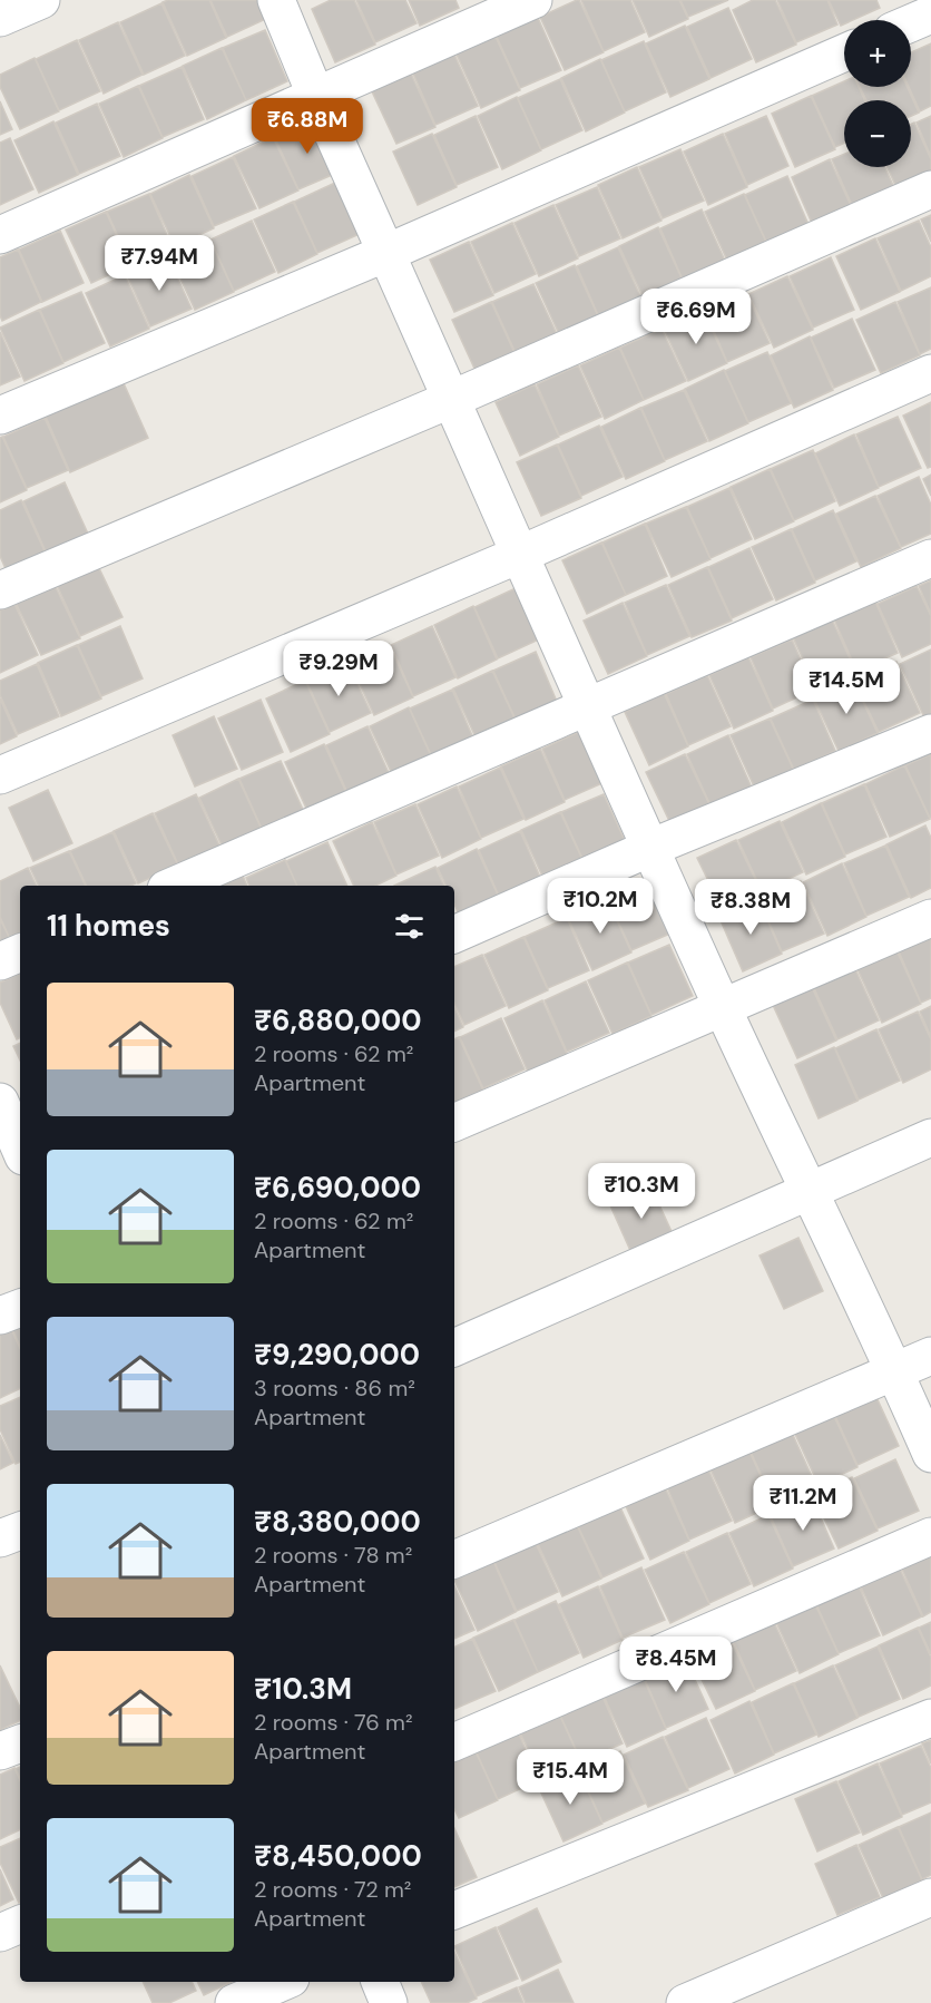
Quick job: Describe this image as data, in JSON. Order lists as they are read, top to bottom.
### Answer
{
  "page": {
    "map_buttons": ["+", "−"],
    "price": [
      "₹6.88M",
      "₹7.94M",
      "₹6.69M",
      "₹9.29M",
      "₹14.5M",
      "₹10.2M",
      "₹8.38M",
      "₹10.3M",
      "₹11.2M",
      "₹8.45M",
      "₹15.4M"
    ],
    "heading": "11 homes",
    "list": [
      {
        "name": "₹6,880,000",
        "note": "2 rooms · 62 m² · Apartment"
      },
      {
        "name": "₹6,690,000",
        "note": "2 rooms · 62 m² · Apartment"
      },
      {
        "name": "₹9,290,000",
        "note": "3 rooms · 86 m² · Apartment"
      },
      {
        "name": "₹8,380,000",
        "note": "2 rooms · 78 m² · Apartment"
      },
      {
        "name": "₹10.3M",
        "note": "2 rooms · 76 m² · Apartment"
      },
      {
        "name": "₹8,450,000",
        "note": "2 rooms · 72 m² · Apartment"
      }
    ]
  }
}
